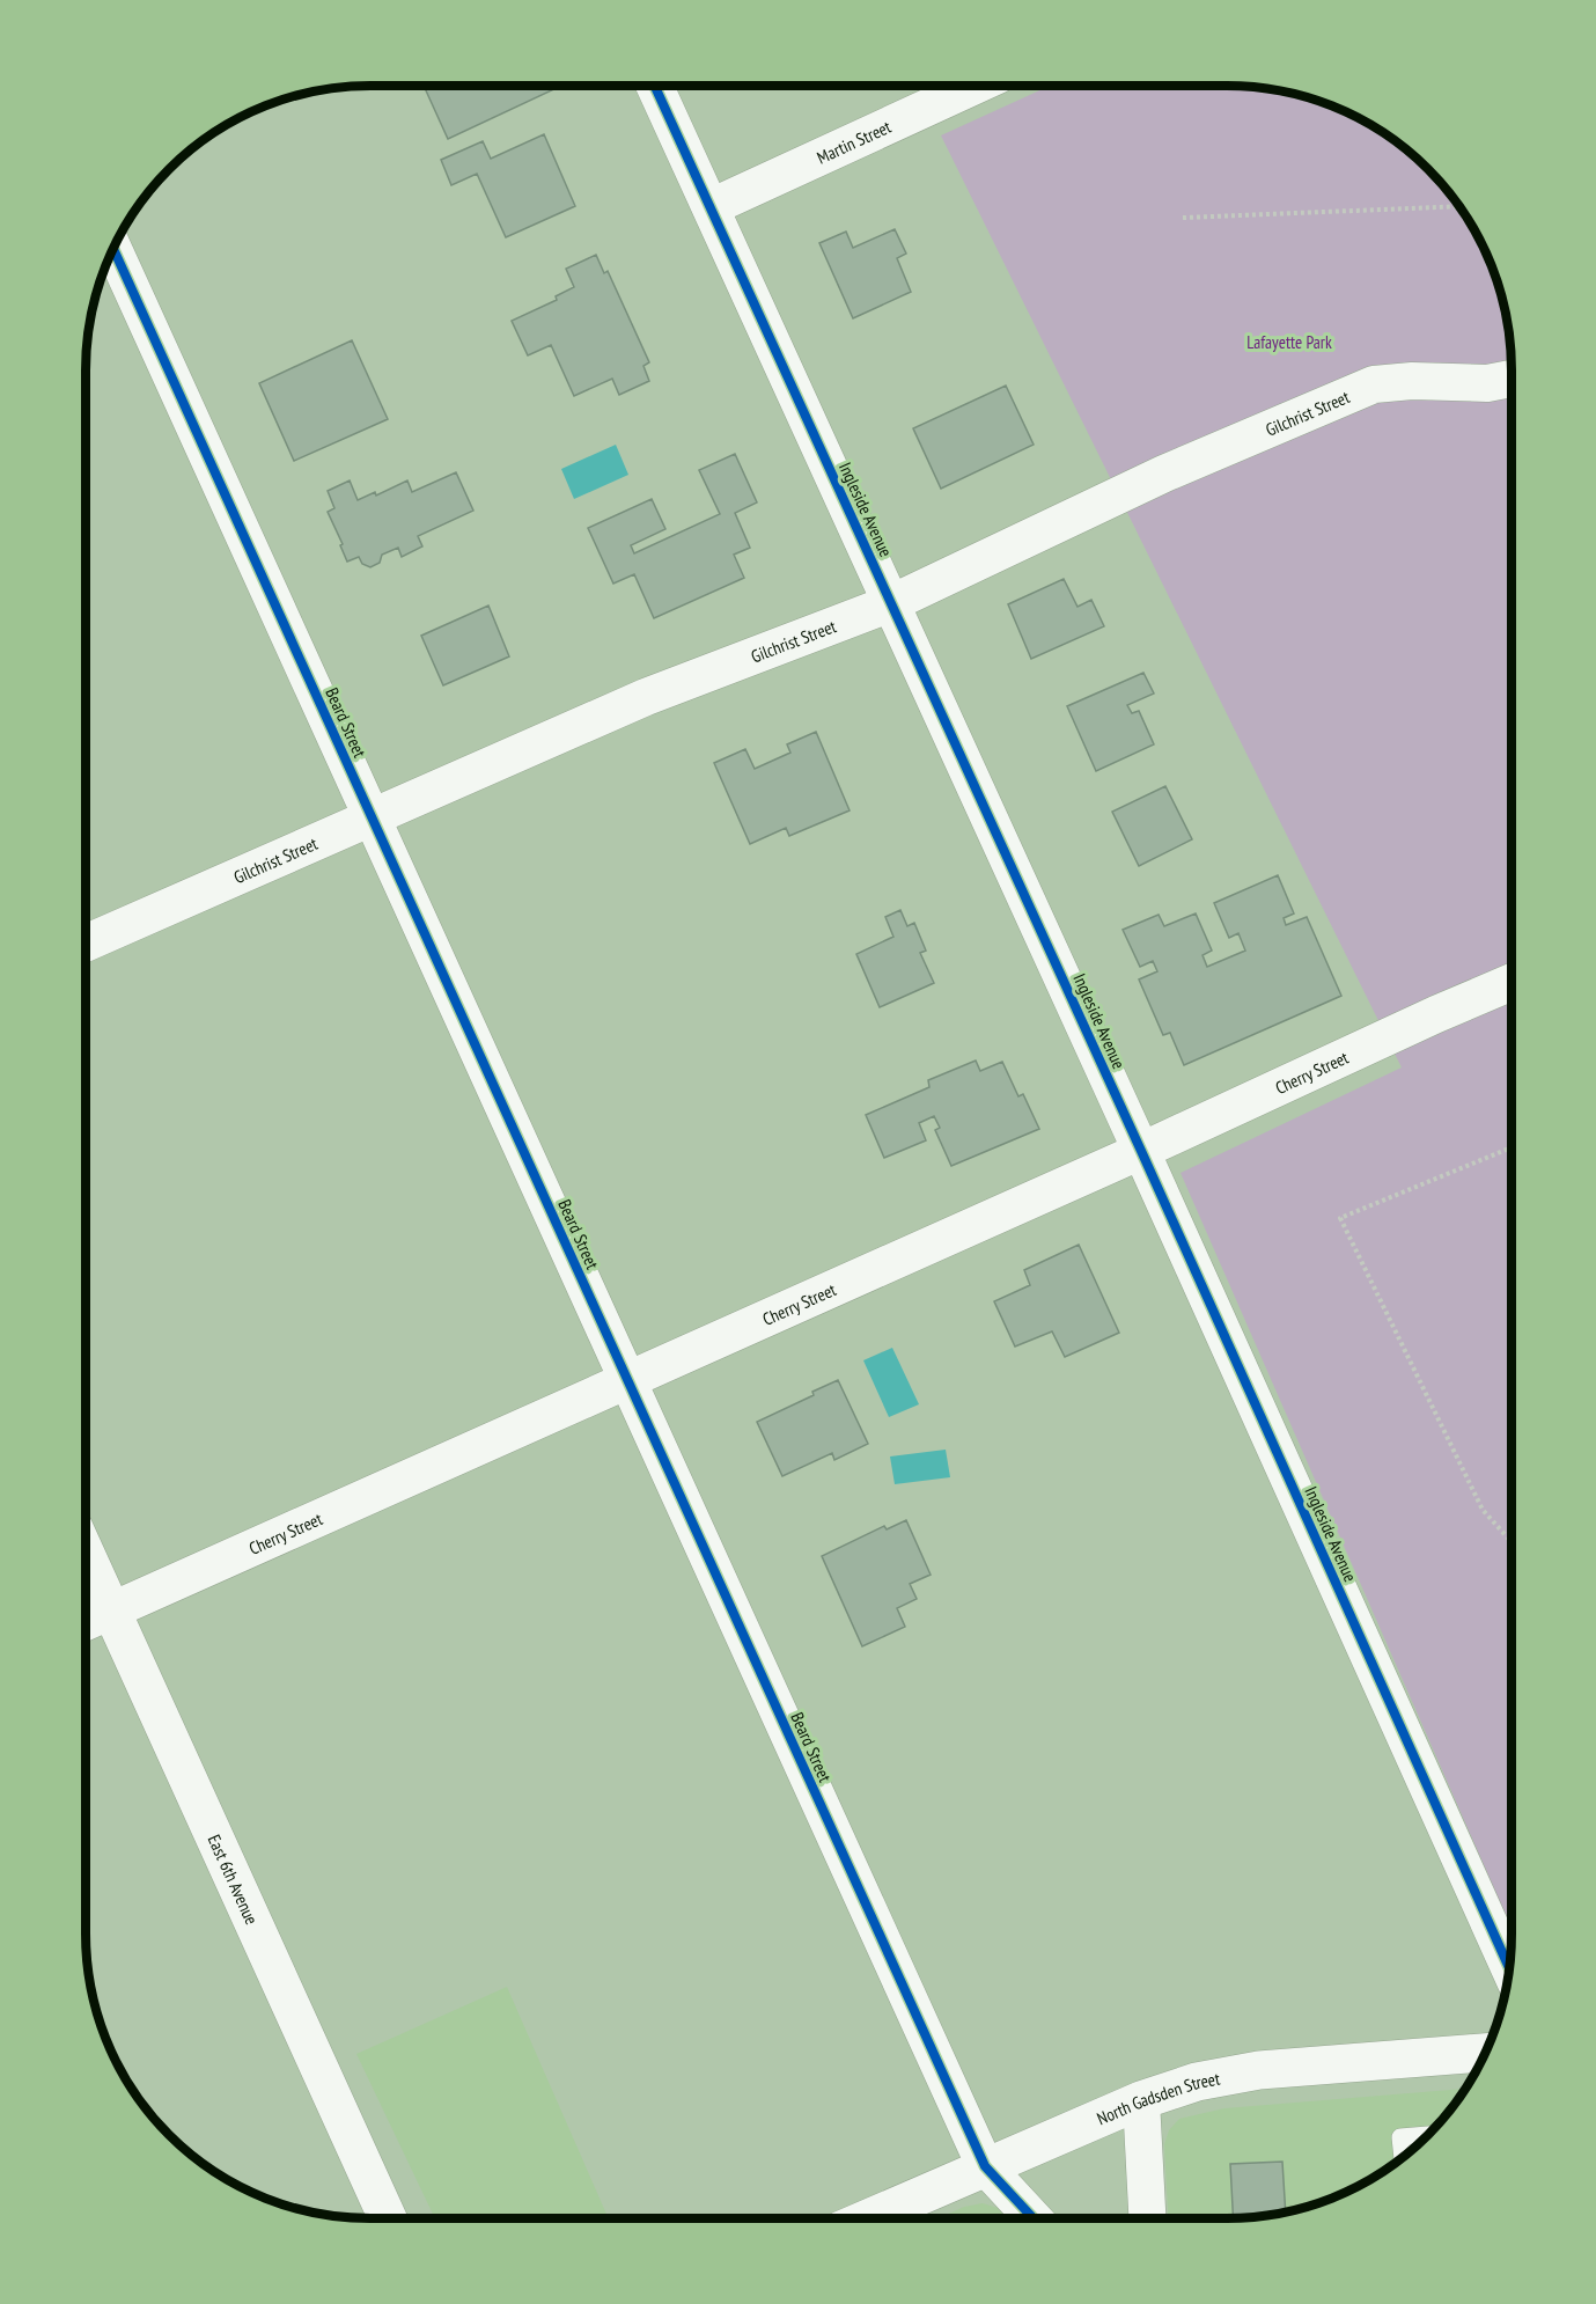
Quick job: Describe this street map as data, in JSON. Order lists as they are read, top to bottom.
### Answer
{
  "streets": {
    "street": [
      "Martin Street",
      "Gilchrist Street",
      "Ingleside Avenue",
      "Beard Street",
      "Cherry Street",
      "East 6th Avenue",
      "North Gadsden Street"
    ]
  },
  "crossings": [
    ["Martin Street", "Ingleside Avenue"],
    ["Gilchrist Street", "Ingleside Avenue"],
    ["Gilchrist Street", "Beard Street"],
    ["Ingleside Avenue", "Cherry Street"],
    ["Beard Street", "Cherry Street"],
    ["Beard Street", "North Gadsden Street"],
    ["Cherry Street", "East 6th Avenue"]
  ],
  "parks": ["Lafayette Park"]
}
